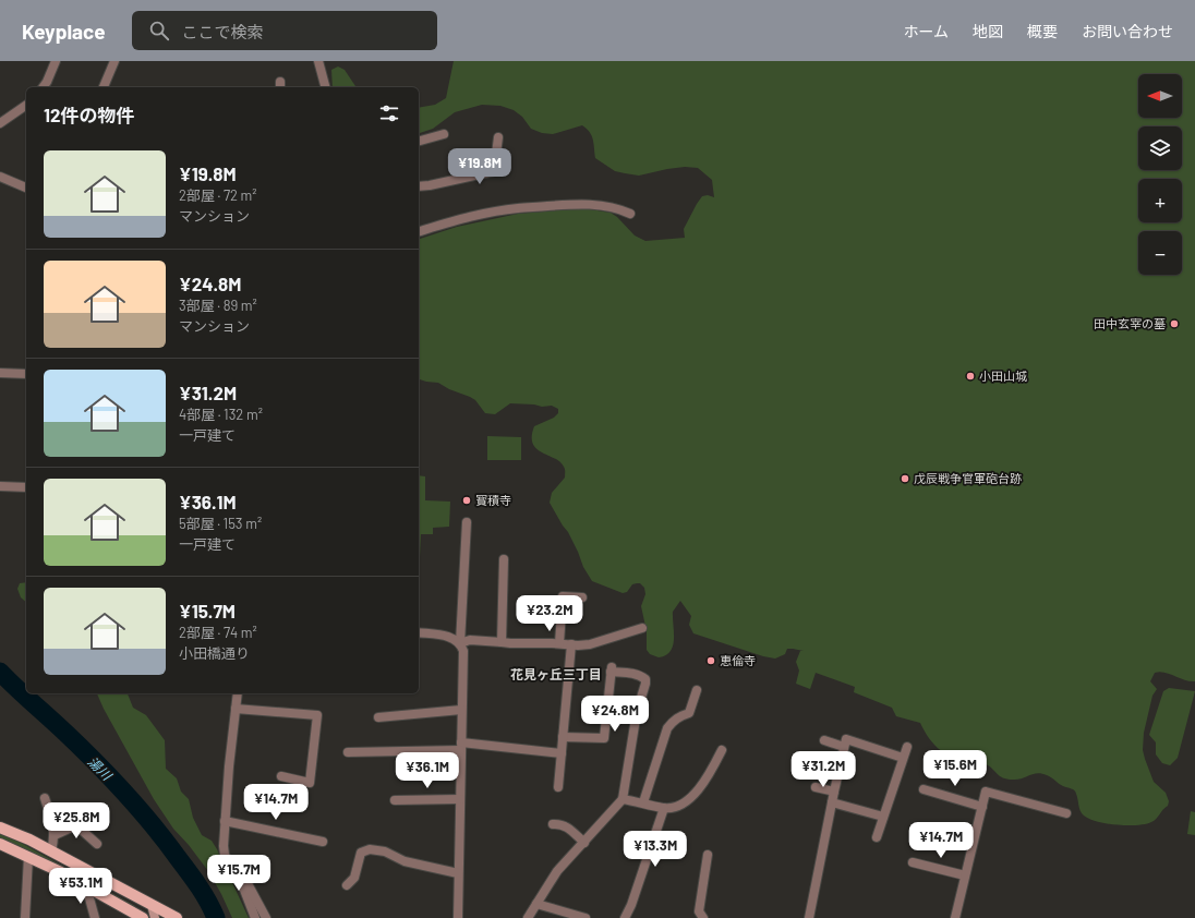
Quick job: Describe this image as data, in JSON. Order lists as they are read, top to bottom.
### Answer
{
  "districts": ["花見ヶ丘三丁目"],
  "water": ["湯川"],
  "places": [
    "田中玄宰の墓",
    "小田山城",
    "戊辰戦争官軍砲台跡",
    "寳積寺",
    "恵倫寺"
  ],
  "north": "left",
  "page": {
    "header": "Keyplace",
    "search": "ここで検索",
    "nav": [
      "ホーム",
      "地図",
      "概要",
      "お問い合わせ"
    ],
    "map_buttons": ["+", "−"],
    "heading": "12件の物件",
    "list": [
      {
        "name": "¥19.8M",
        "note": "2部屋 · 72 m² · マンション"
      },
      {
        "name": "¥24.8M",
        "note": "3部屋 · 89 m² · マンション"
      },
      {
        "name": "¥31.2M",
        "note": "4部屋 · 132 m² · 一戸建て"
      },
      {
        "name": "¥36.1M",
        "note": "5部屋 · 153 m² · 一戸建て"
      },
      {
        "name": "¥15.7M",
        "note": "2部屋 · 74 m² · 小田橋通り"
      }
    ],
    "price": [
      "¥19.8M",
      "¥23.2M",
      "¥24.8M",
      "¥15.6M",
      "¥31.2M",
      "¥36.1M",
      "¥14.7M",
      "¥25.8M",
      "¥14.7M",
      "¥13.3M",
      "¥15.7M",
      "¥53.1M"
    ]
  }
}
